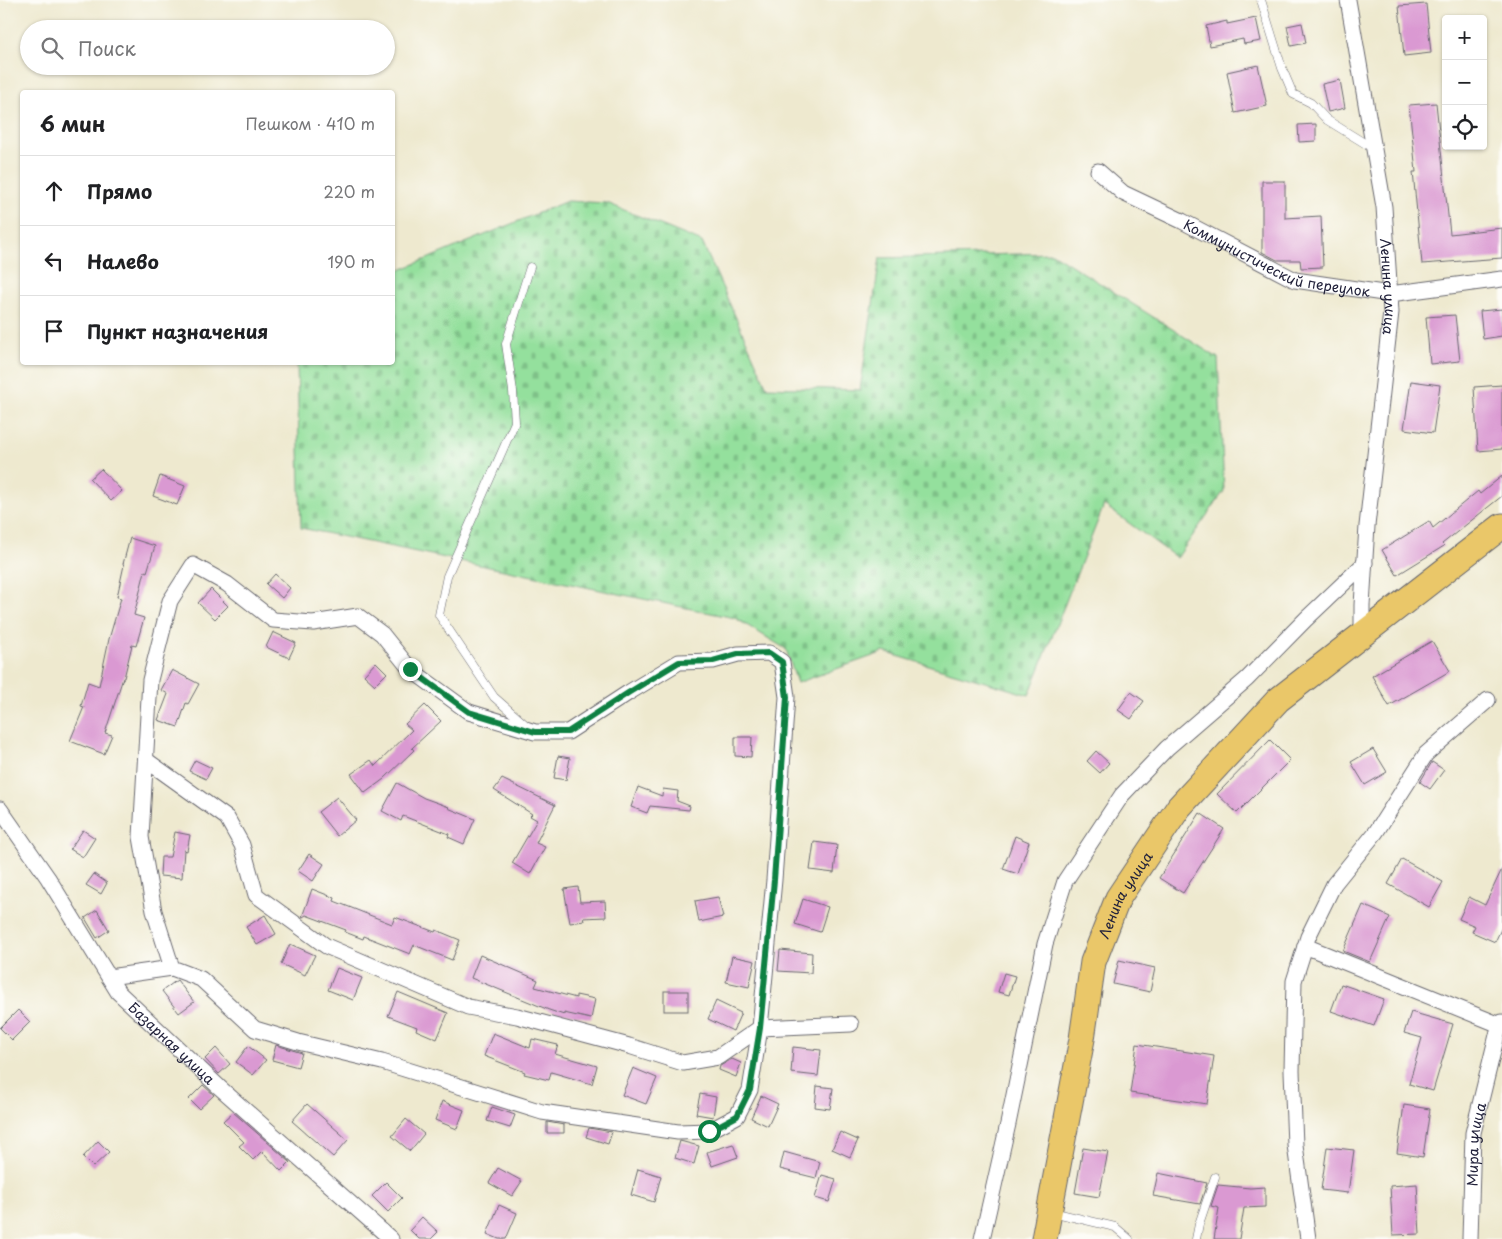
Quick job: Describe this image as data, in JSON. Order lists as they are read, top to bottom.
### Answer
{
  "streets": {
    "main road": ["Ленина улица"],
    "street": ["Коммунистический переулок", "Базарная улица", "Мира улица"]
  },
  "crossings": [
    ["Коммунистический переулок", "Ленина улица"]
  ],
  "page": {
    "map_buttons": ["+", "−"],
    "search": "Поиск",
    "heading": ["6 мин", "Пешком · 410 m"],
    "list": [
      ["Прямо", "220 m"],
      ["Налево", "190 m"],
      "Пункт назначения"
    ]
  }
}
